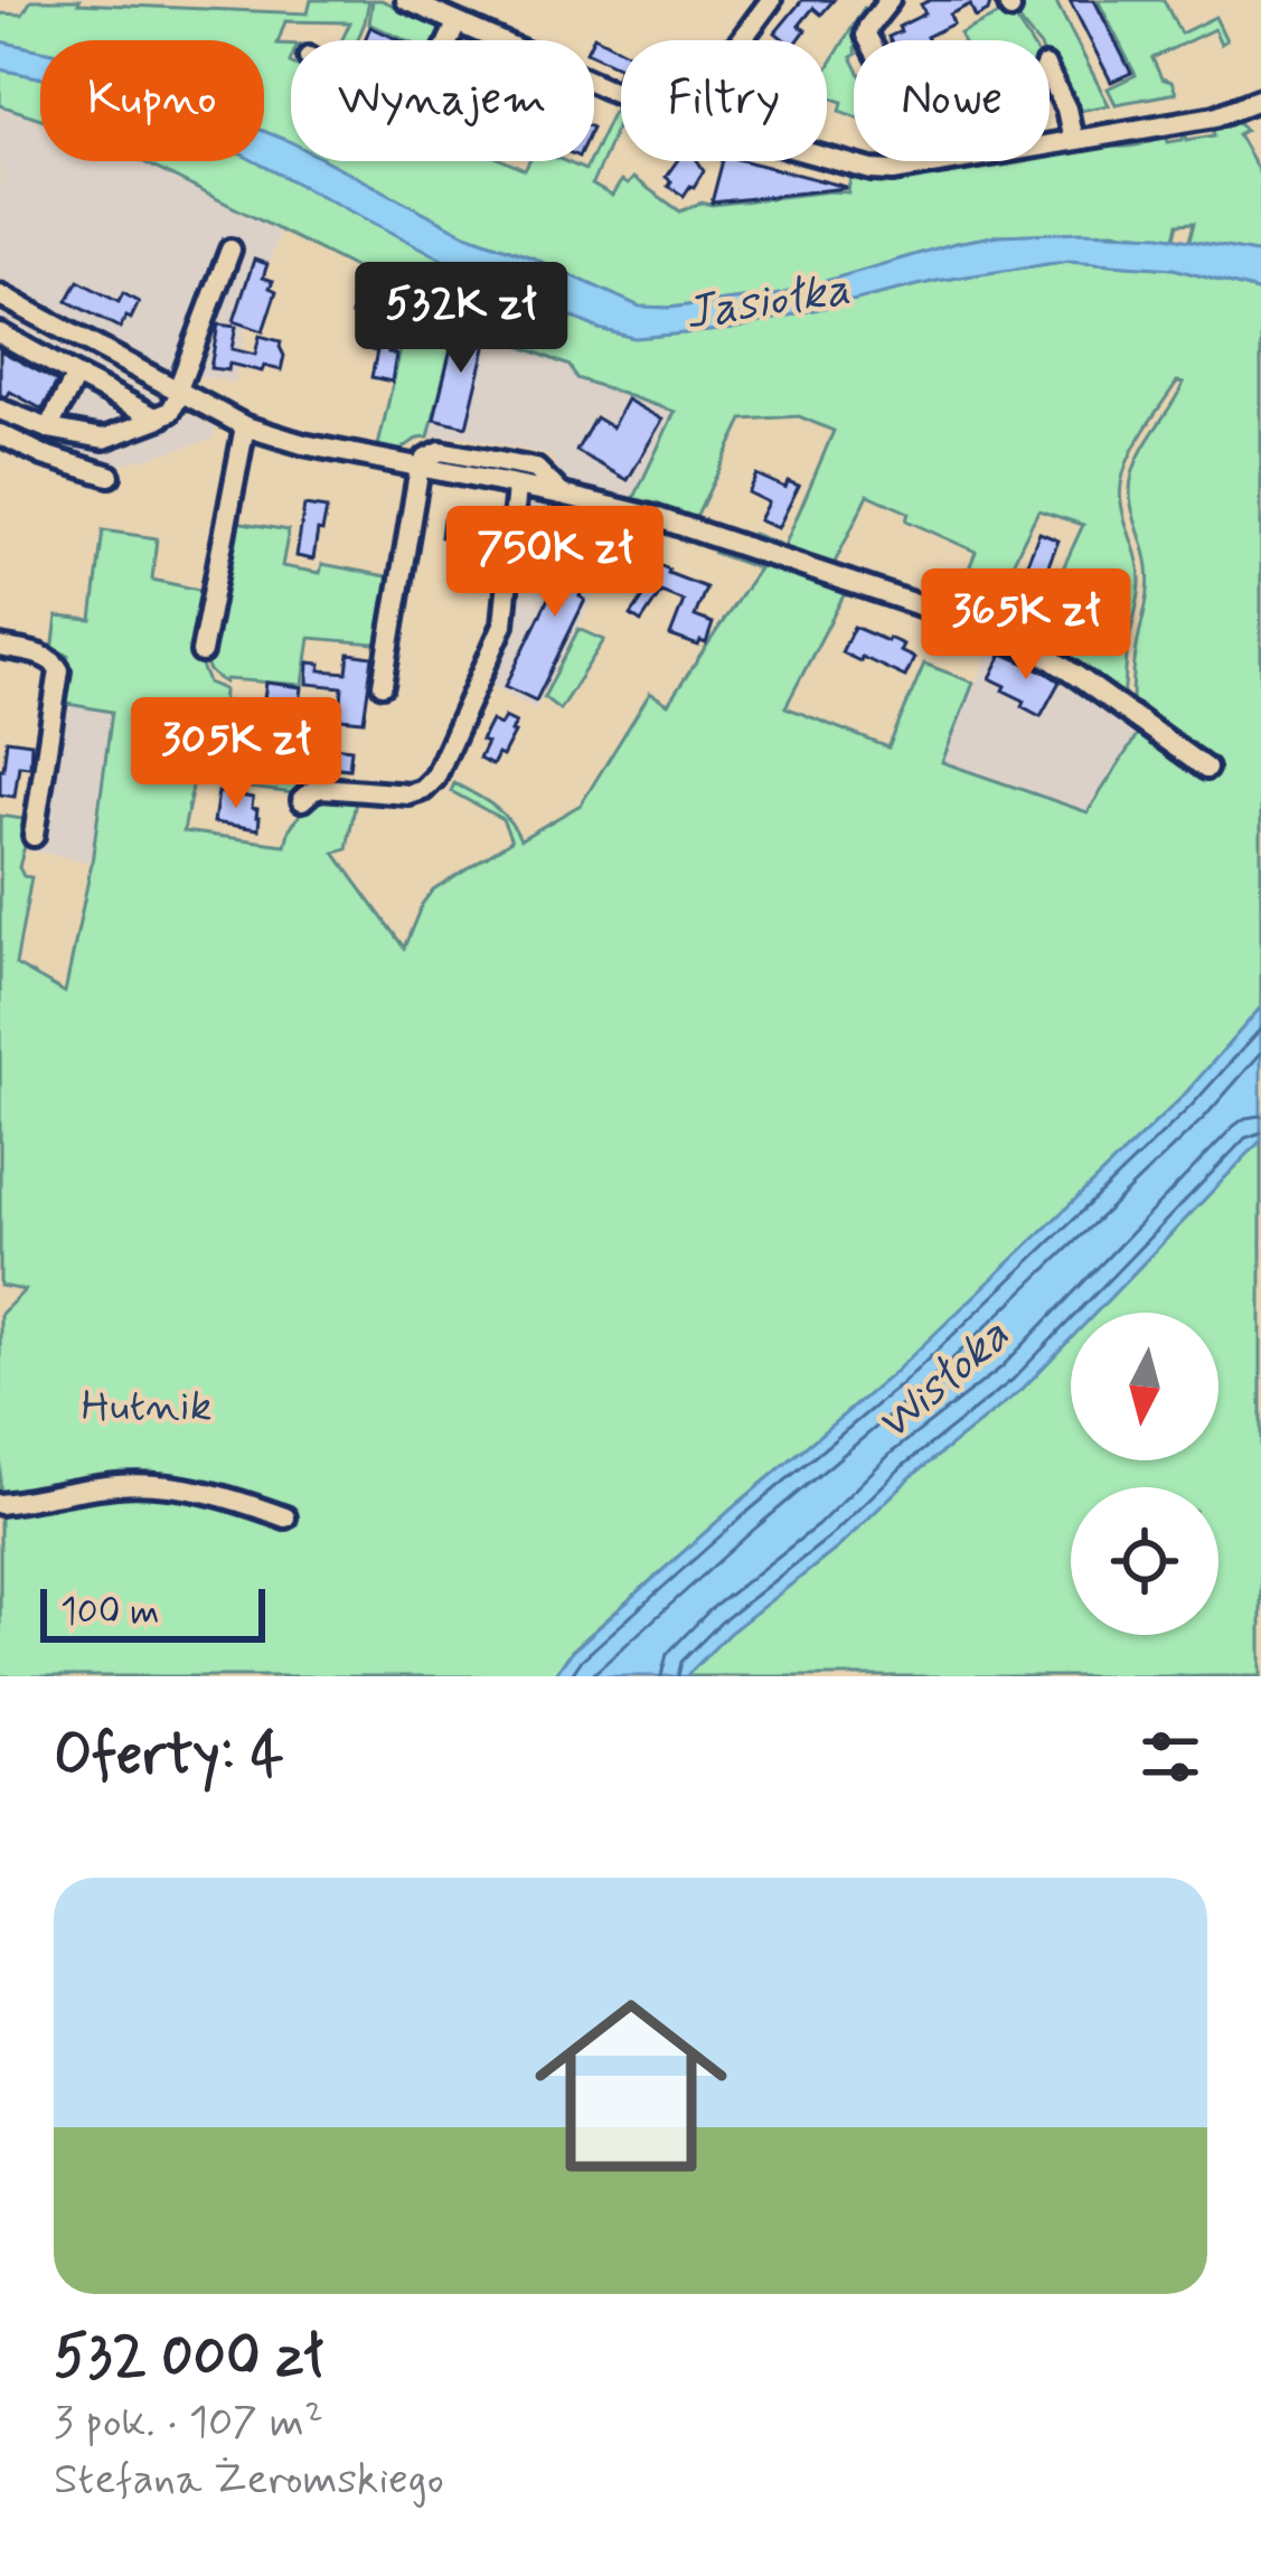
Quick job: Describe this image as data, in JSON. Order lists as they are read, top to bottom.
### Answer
{
  "water": ["Jasiołka", "Wisłoka"],
  "parks": ["Hutnik"],
  "scale_bar": "100 m",
  "north": "bottom",
  "page": {
    "chip": [
      "Kupno",
      "Wynajem",
      "Filtry",
      "Nowe"
    ],
    "price": [
      "532K zł",
      "750K zł",
      "365K zł",
      "305K zł"
    ],
    "scale": "100 m",
    "heading": "Oferty: 4",
    "list": [
      {
        "name": "532 000 zł",
        "note": "3 pok. · 107 m² · Stefana Żeromskiego"
      }
    ]
  }
}
